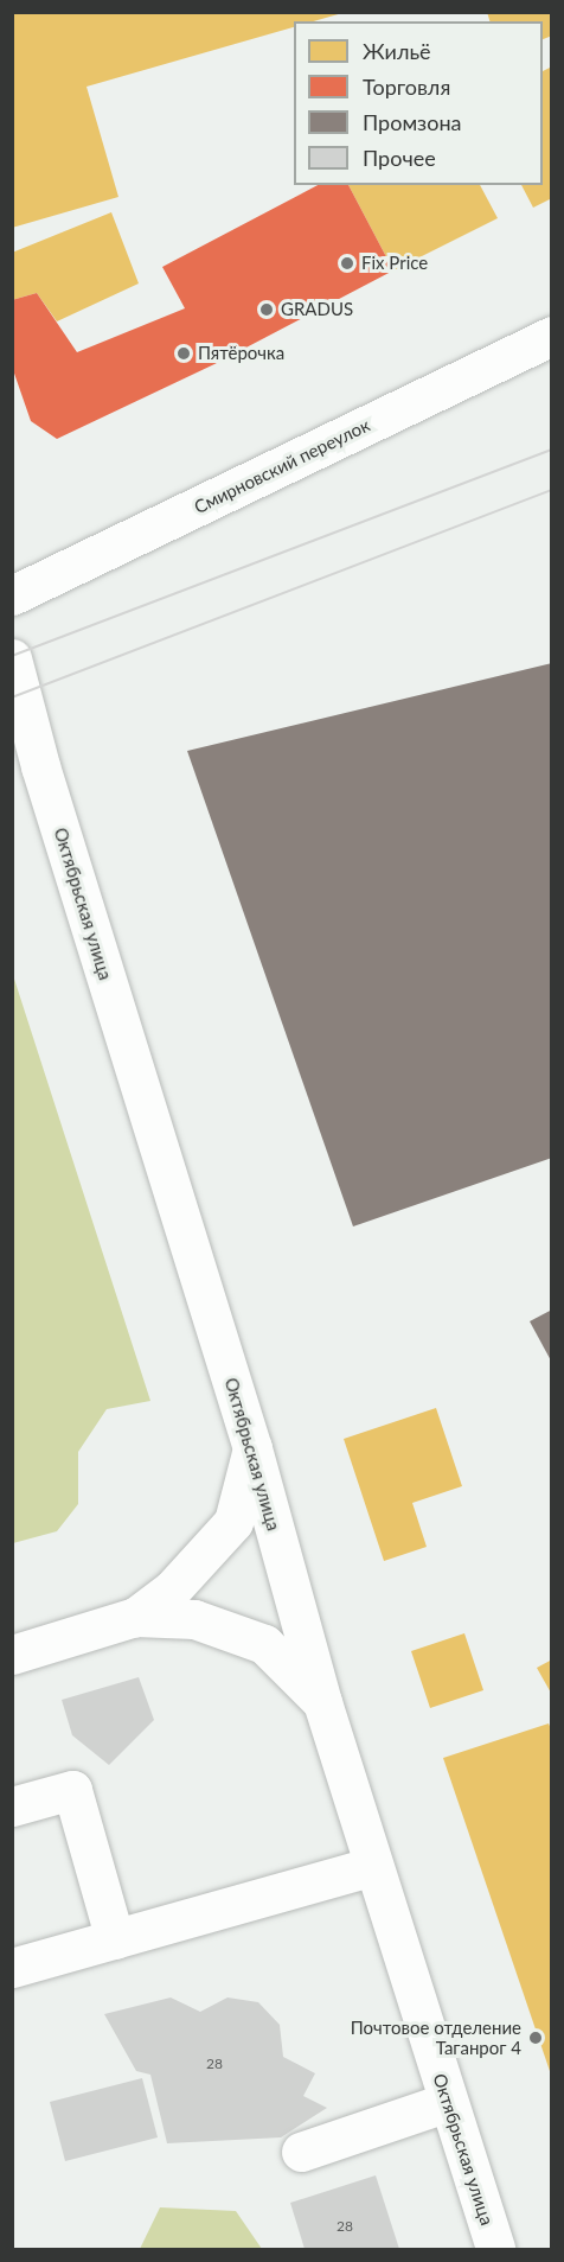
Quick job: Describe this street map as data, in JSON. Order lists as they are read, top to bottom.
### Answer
{
  "streets": {
    "main road": ["Смирновский переулок", "Октябрьская улица"]
  },
  "places": [
    "Fix Price",
    "GRADUS",
    "Пятёрочка",
    "Почтовое отделение Таганрог 4"
  ],
  "house_numbers": ["28", "28"],
  "legend": [
    "Жильё",
    "Торговля",
    "Промзона",
    "Прочее"
  ]
}
